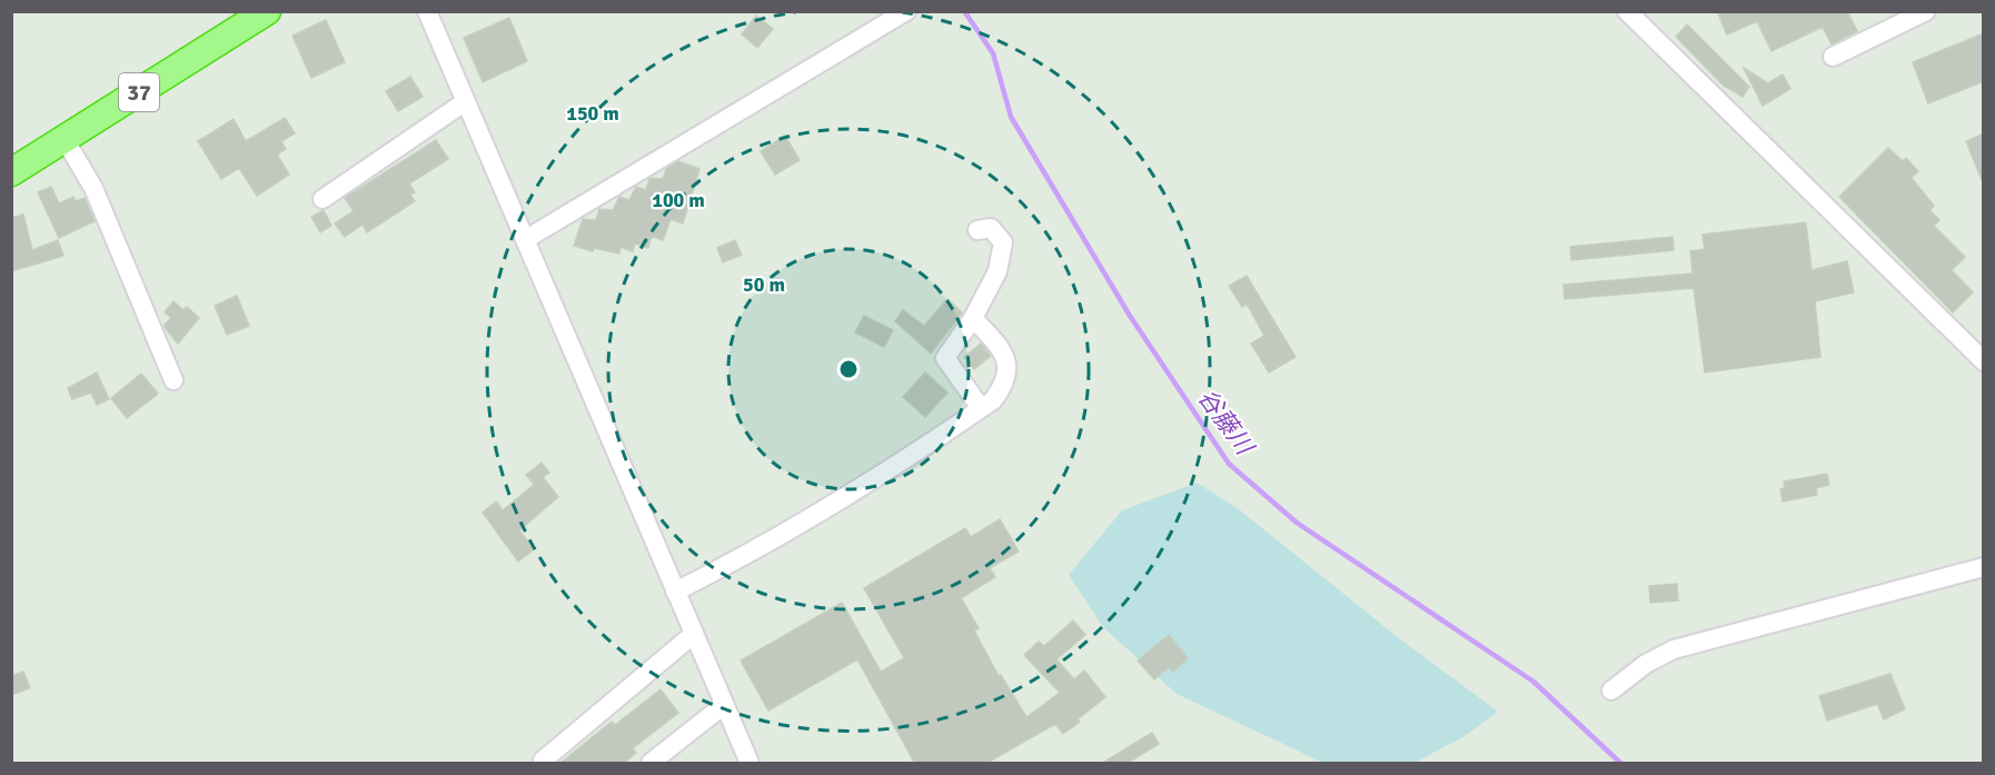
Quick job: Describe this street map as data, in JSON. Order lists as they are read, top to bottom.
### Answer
{
  "streets": {
    "highway": ["37"]
  },
  "water": ["谷藤川"],
  "rings": ["150 m", "100 m", "50 m"]
}
